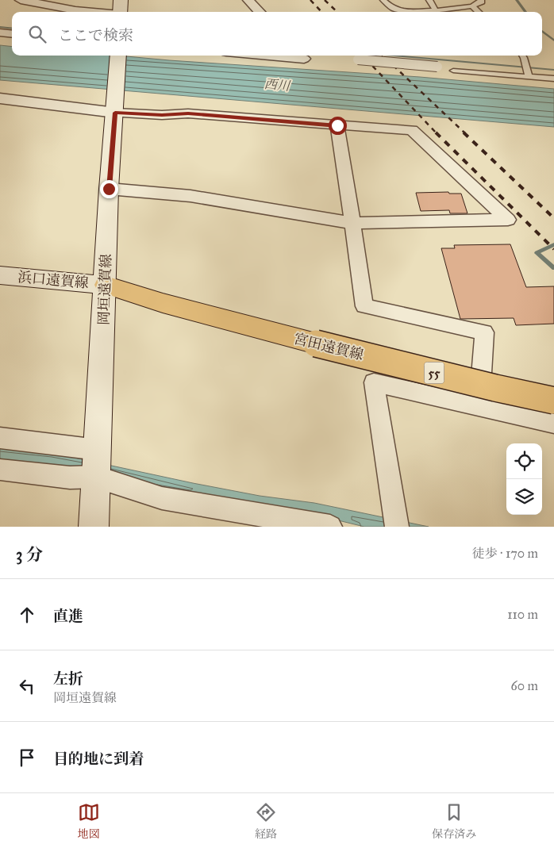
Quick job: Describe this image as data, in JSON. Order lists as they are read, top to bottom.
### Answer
{
  "streets": {
    "main road": [
      "浜口遠賀線",
      "岡垣遠賀線",
      "宮田遠賀線",
      "55"
    ]
  },
  "crossings": [
    ["浜口遠賀線", "岡垣遠賀線"],
    ["浜口遠賀線", "宮田遠賀線"],
    ["岡垣遠賀線", "宮田遠賀線"]
  ],
  "water": ["西川"],
  "page": {
    "search": "ここで検索",
    "heading": ["3 分", "徒歩 · 170 m"],
    "list": [
      ["直進", "110 m"],
      ["左折", "岡垣遠賀線", "60 m"],
      "目的地に到着"
    ],
    "nav": ["地図", "経路", "保存済み"]
  }
}
